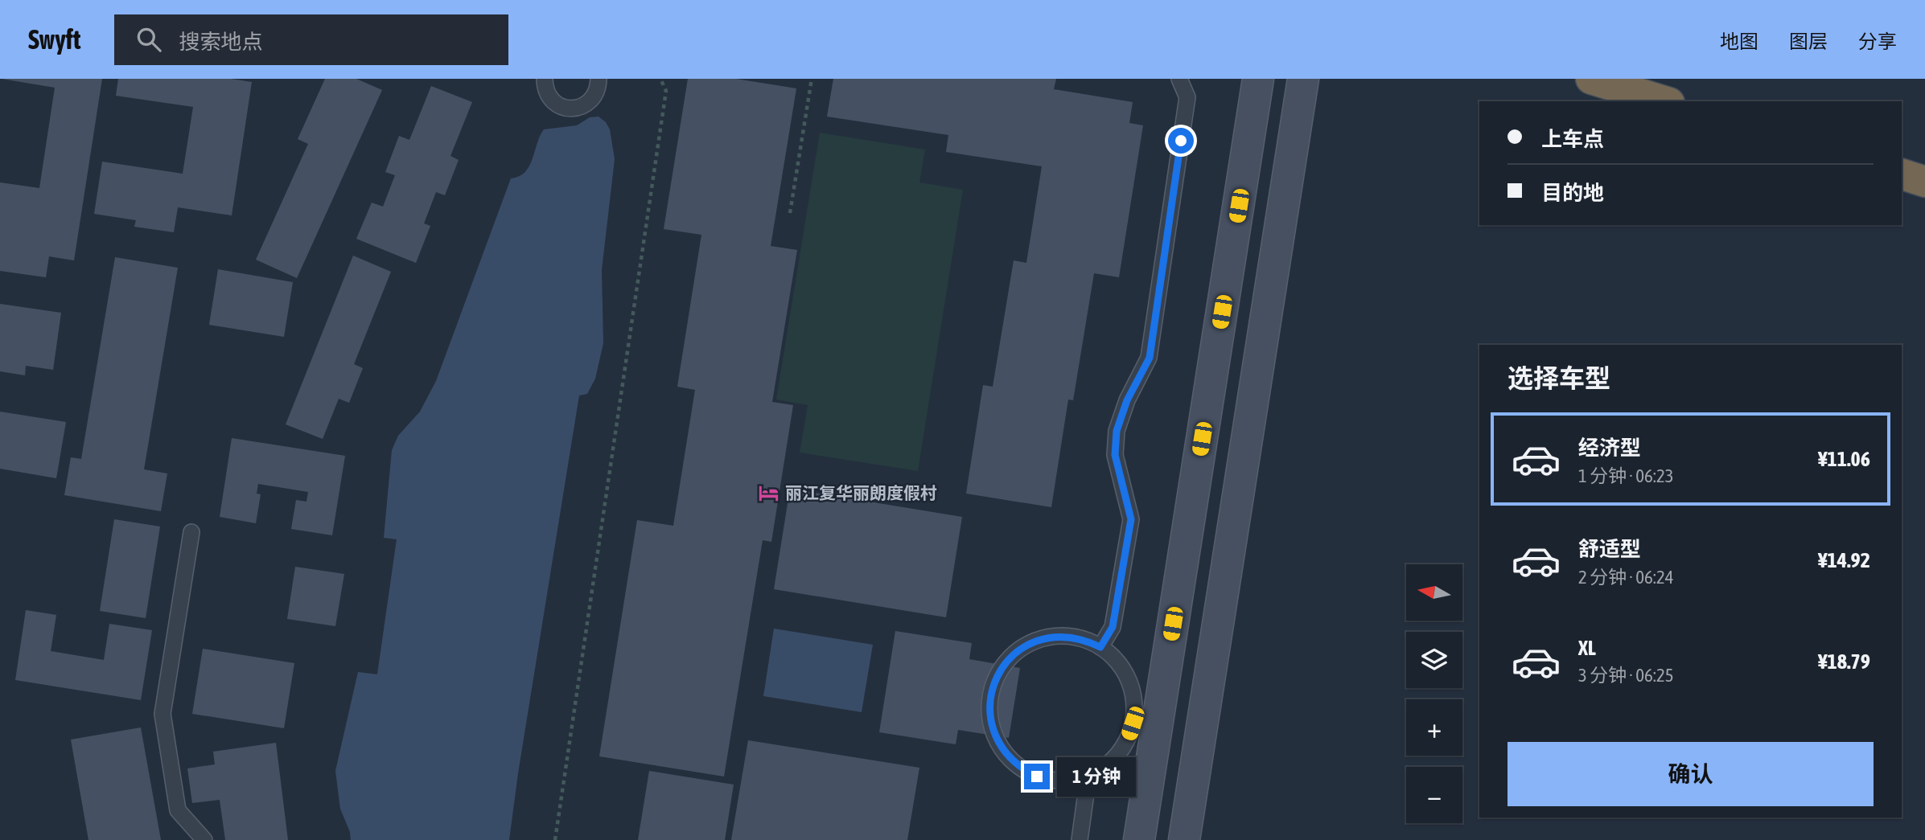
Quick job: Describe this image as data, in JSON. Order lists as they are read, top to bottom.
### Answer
{
  "places": {
    "hotel": ["丽江复华丽朗度假村"]
  },
  "north": "left",
  "page": {
    "header": "Swyft",
    "search": "搜索地点",
    "nav": ["地图", "图层", "分享"],
    "banner": ["上车点", "目的地"],
    "heading": "选择车型",
    "list": [
      {
        "name": "经济型",
        "note": "1 分钟 · 06:23",
        "value": "¥11.06"
      },
      {
        "name": "舒适型",
        "note": "2 分钟 · 06:24",
        "value": "¥14.92"
      },
      {
        "name": "XL",
        "note": "3 分钟 · 06:25",
        "value": "¥18.79"
      }
    ],
    "map_buttons": ["+", "−"],
    "buttons": "确认",
    "bubble": "1 分钟"
  }
}
